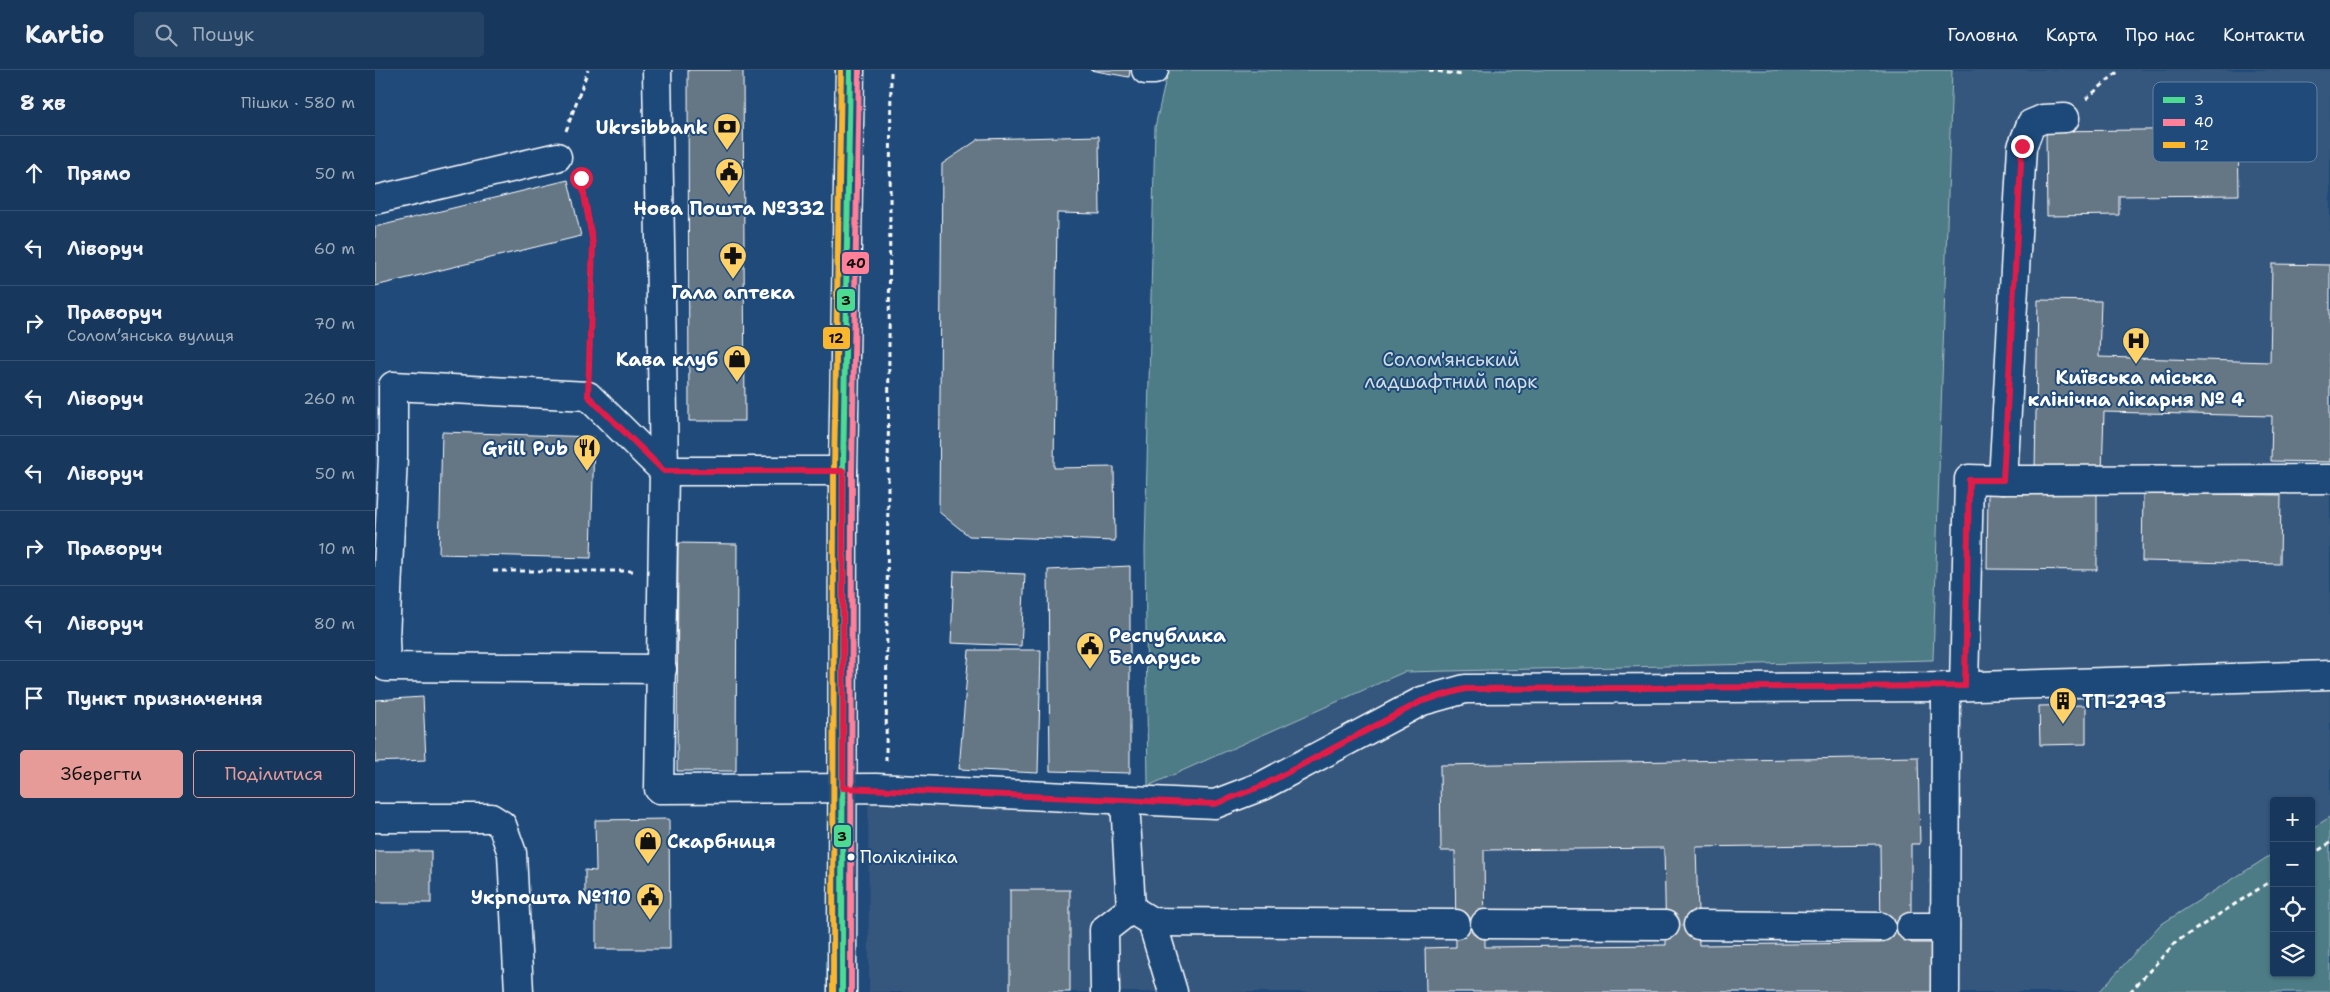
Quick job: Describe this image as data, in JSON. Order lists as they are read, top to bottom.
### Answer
{
  "parks": ["Солом'янський ладшафтний парк"],
  "places": {
    "bank": ["Ukrsibbank"],
    "public building": ["Нова Пошта №332", "Республика Беларусь", "Укрпошта №110"],
    "pharmacy": ["Гала аптека"],
    "hospital": ["Київська міська клінічна лікарня № 4"],
    "shop": ["Кава клуб", "Скарбниця"],
    "restaurant": ["Grill Pub"],
    "building": ["ТП-2793"],
    "other": ["Поліклініка"]
  },
  "lines": ["transit line 3", "transit line 40", "transit line 12"],
  "legend": ["3", "40", "12"],
  "page": {
    "header": "Kartio",
    "search": "Пошук",
    "nav": [
      "Головна",
      "Карта",
      "Про нас",
      "Контакти"
    ],
    "heading": ["8 хв", "Пішки · 580 m"],
    "list": [
      ["Прямо", "50 m"],
      ["Ліворуч", "60 m"],
      ["Праворуч", "Соломʼянська вулиця", "70 m"],
      ["Ліворуч", "260 m"],
      ["Ліворуч", "50 m"],
      ["Праворуч", "10 m"],
      ["Ліворуч", "80 m"],
      "Пункт призначення"
    ],
    "buttons": ["Зберегти", "Поділитися"],
    "map_buttons": ["+", "−"]
  }
}
